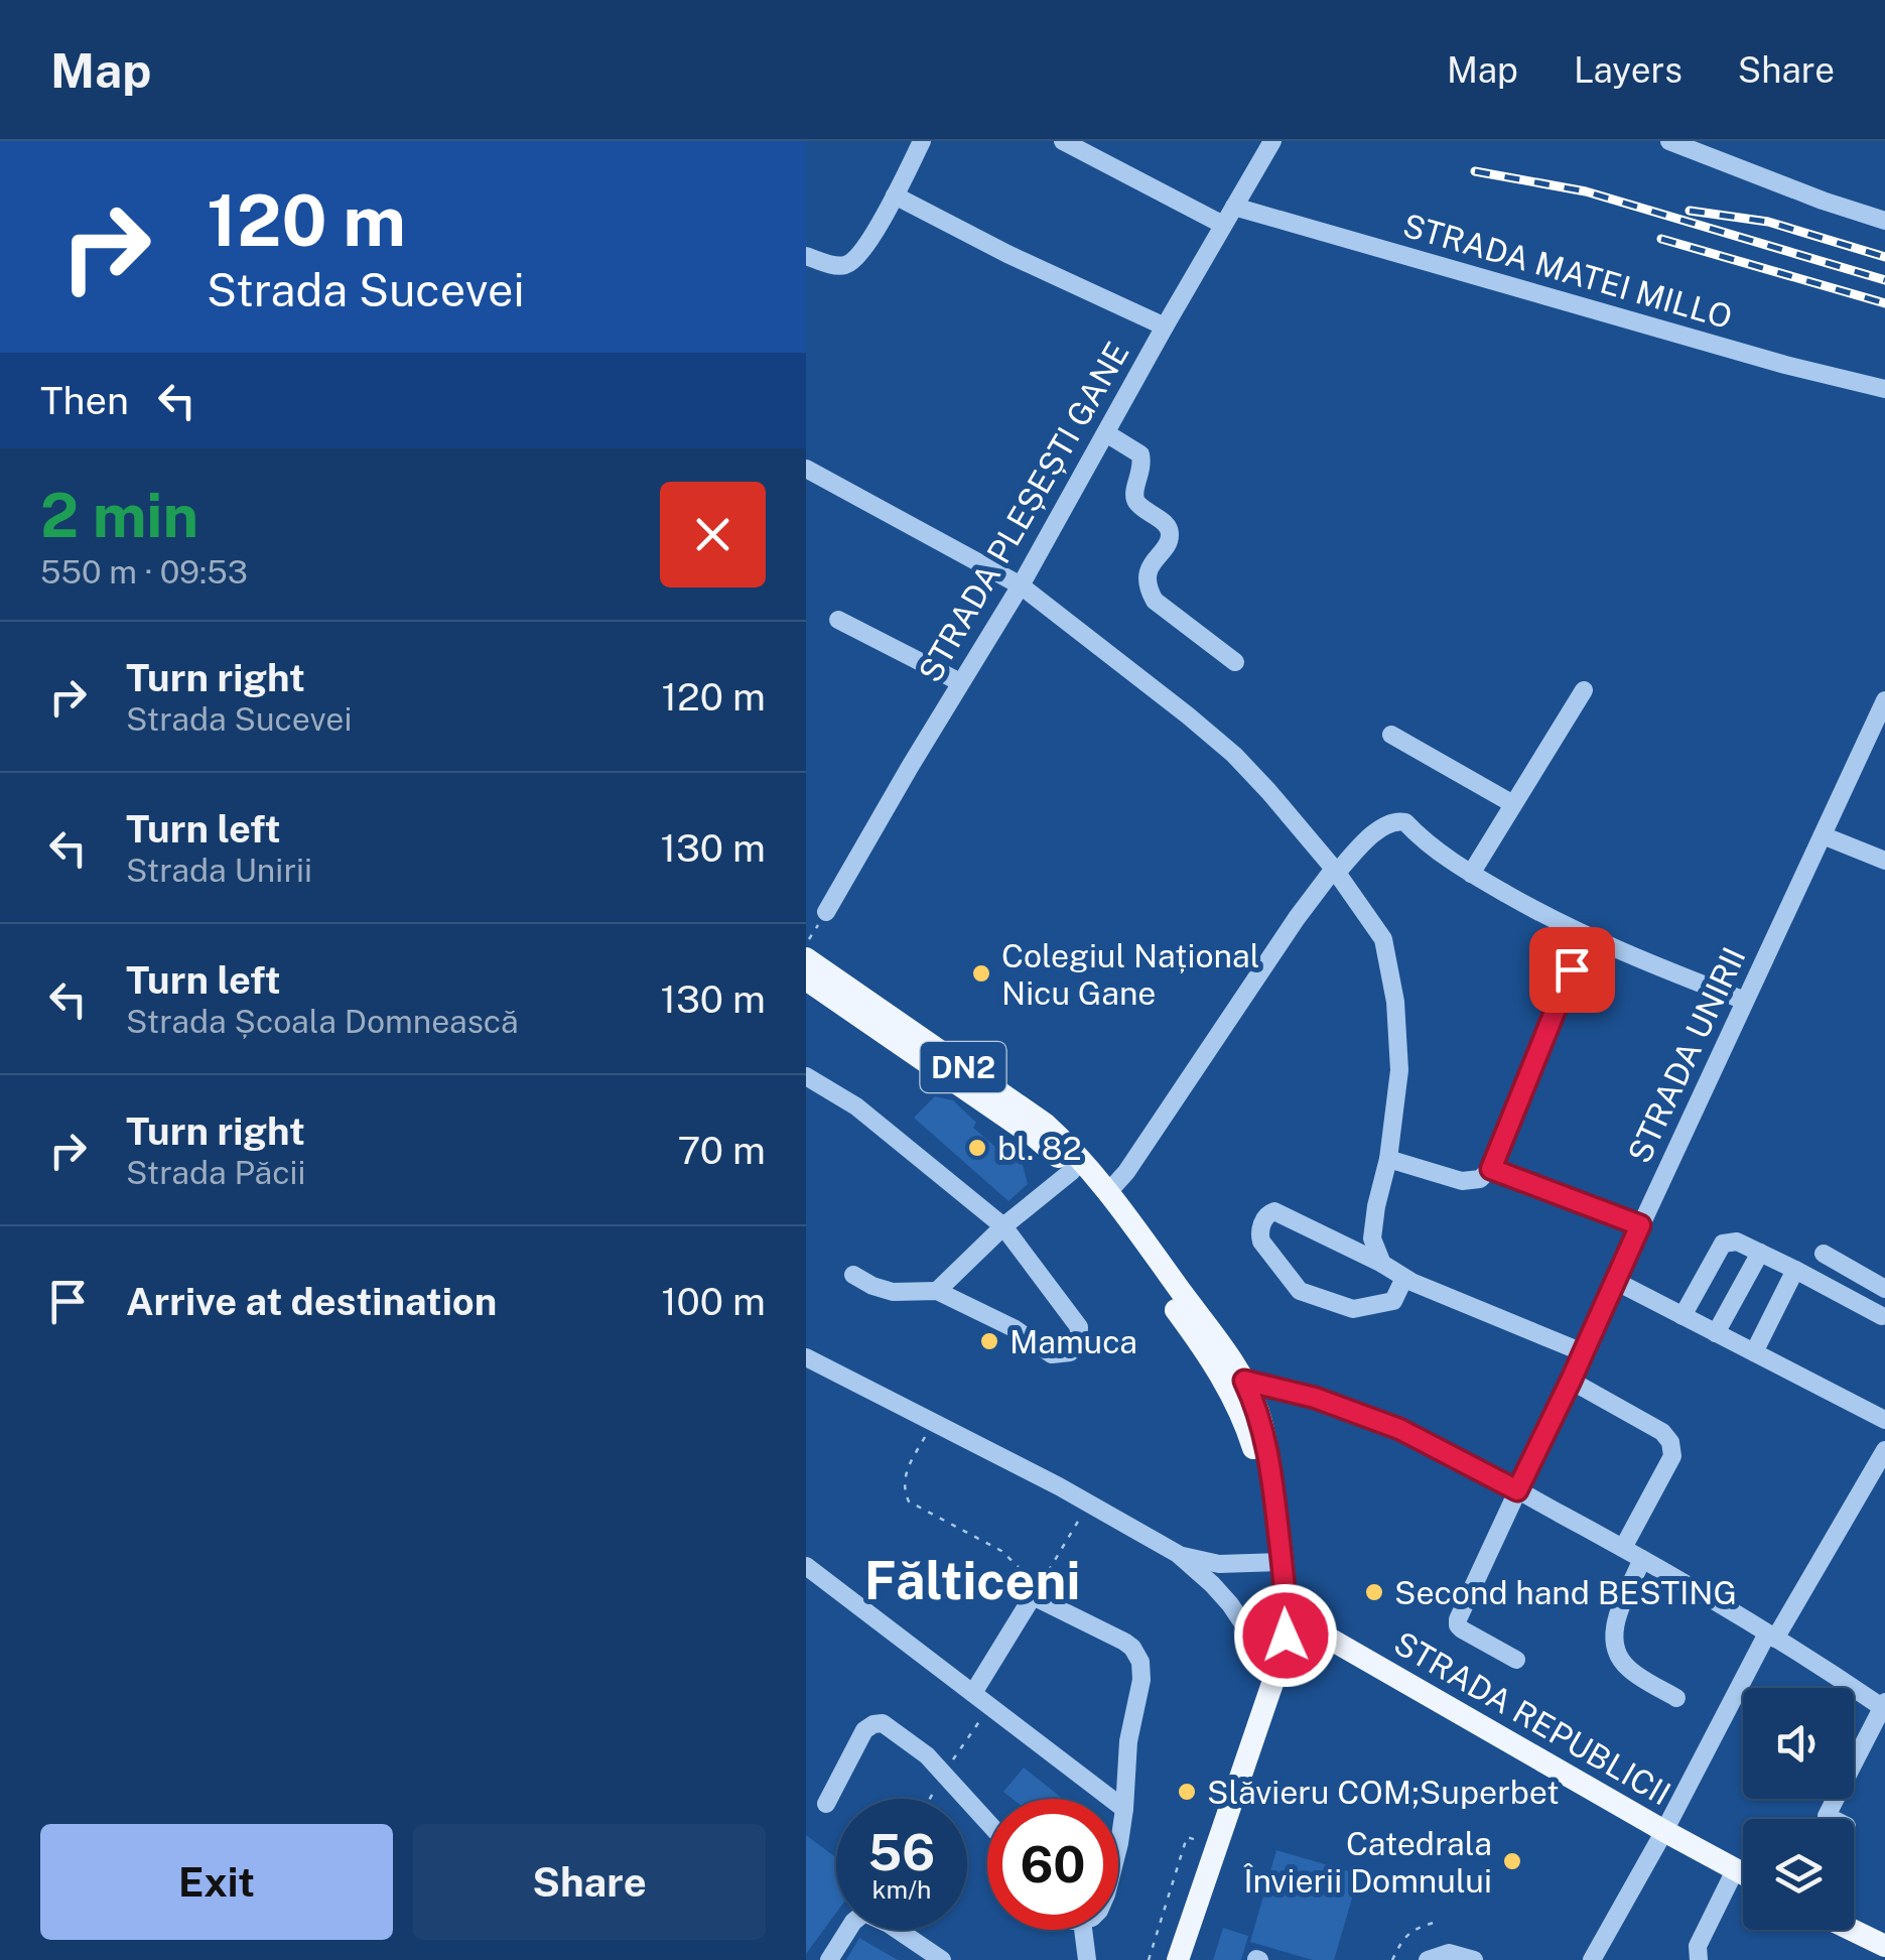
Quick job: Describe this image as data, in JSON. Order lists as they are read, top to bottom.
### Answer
{
  "streets": {
    "main road": ["DN2", "STRADA REPUBLICII"],
    "street": ["STRADA MATEI MILLO", "STRADA PLEȘEȘTI GANE", "STRADA UNIRII"]
  },
  "crossings": [
    ["STRADA MATEI MILLO", "STRADA PLEȘEȘTI GANE"],
    ["DN2", "STRADA REPUBLICII"]
  ],
  "districts": ["Fălticeni"],
  "places": [
    "Colegiul Național Nicu Gane",
    "bl. 82",
    "Mamuca",
    "Second hand BESTING",
    "Slăvieru COM;Superbet",
    "Catedrala Învierii Domnului"
  ],
  "page": {
    "header": "Map",
    "nav": ["Map", "Layers", "Share"],
    "turn": ["120 m", "Strada Sucevei"],
    "then": "Then",
    "heading": ["2 min", "550 m · 09:53"],
    "list": [
      {
        "name": "Turn right",
        "note": "Strada Sucevei",
        "value": "120 m"
      },
      {
        "name": "Turn left",
        "note": "Strada Unirii",
        "value": "130 m"
      },
      {
        "name": "Turn left",
        "note": "Strada Școala Domnească",
        "value": "130 m"
      },
      {
        "name": "Turn right",
        "note": "Strada Păcii",
        "value": "70 m"
      },
      {
        "name": "Arrive at destination",
        "value": "100 m"
      }
    ],
    "speed": "56 km/h",
    "limit": "60",
    "buttons": ["Exit", "Share"]
  }
}
